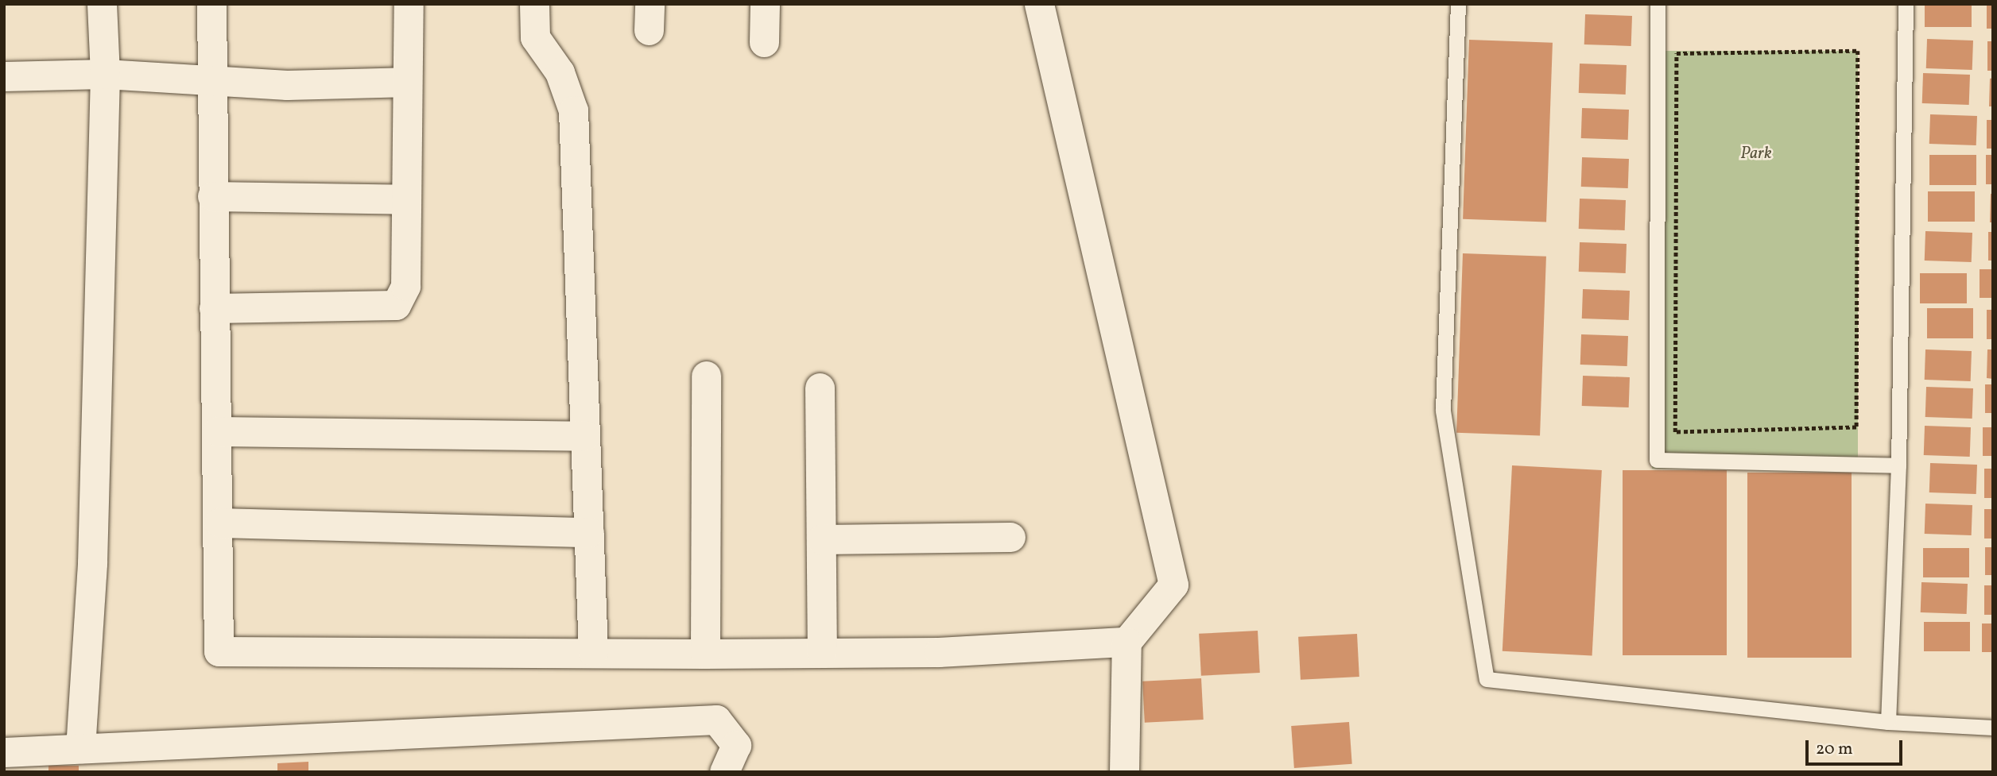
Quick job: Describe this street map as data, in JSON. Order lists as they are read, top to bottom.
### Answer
{
  "parks": ["Park"],
  "scale_bar": "20 m"
}
